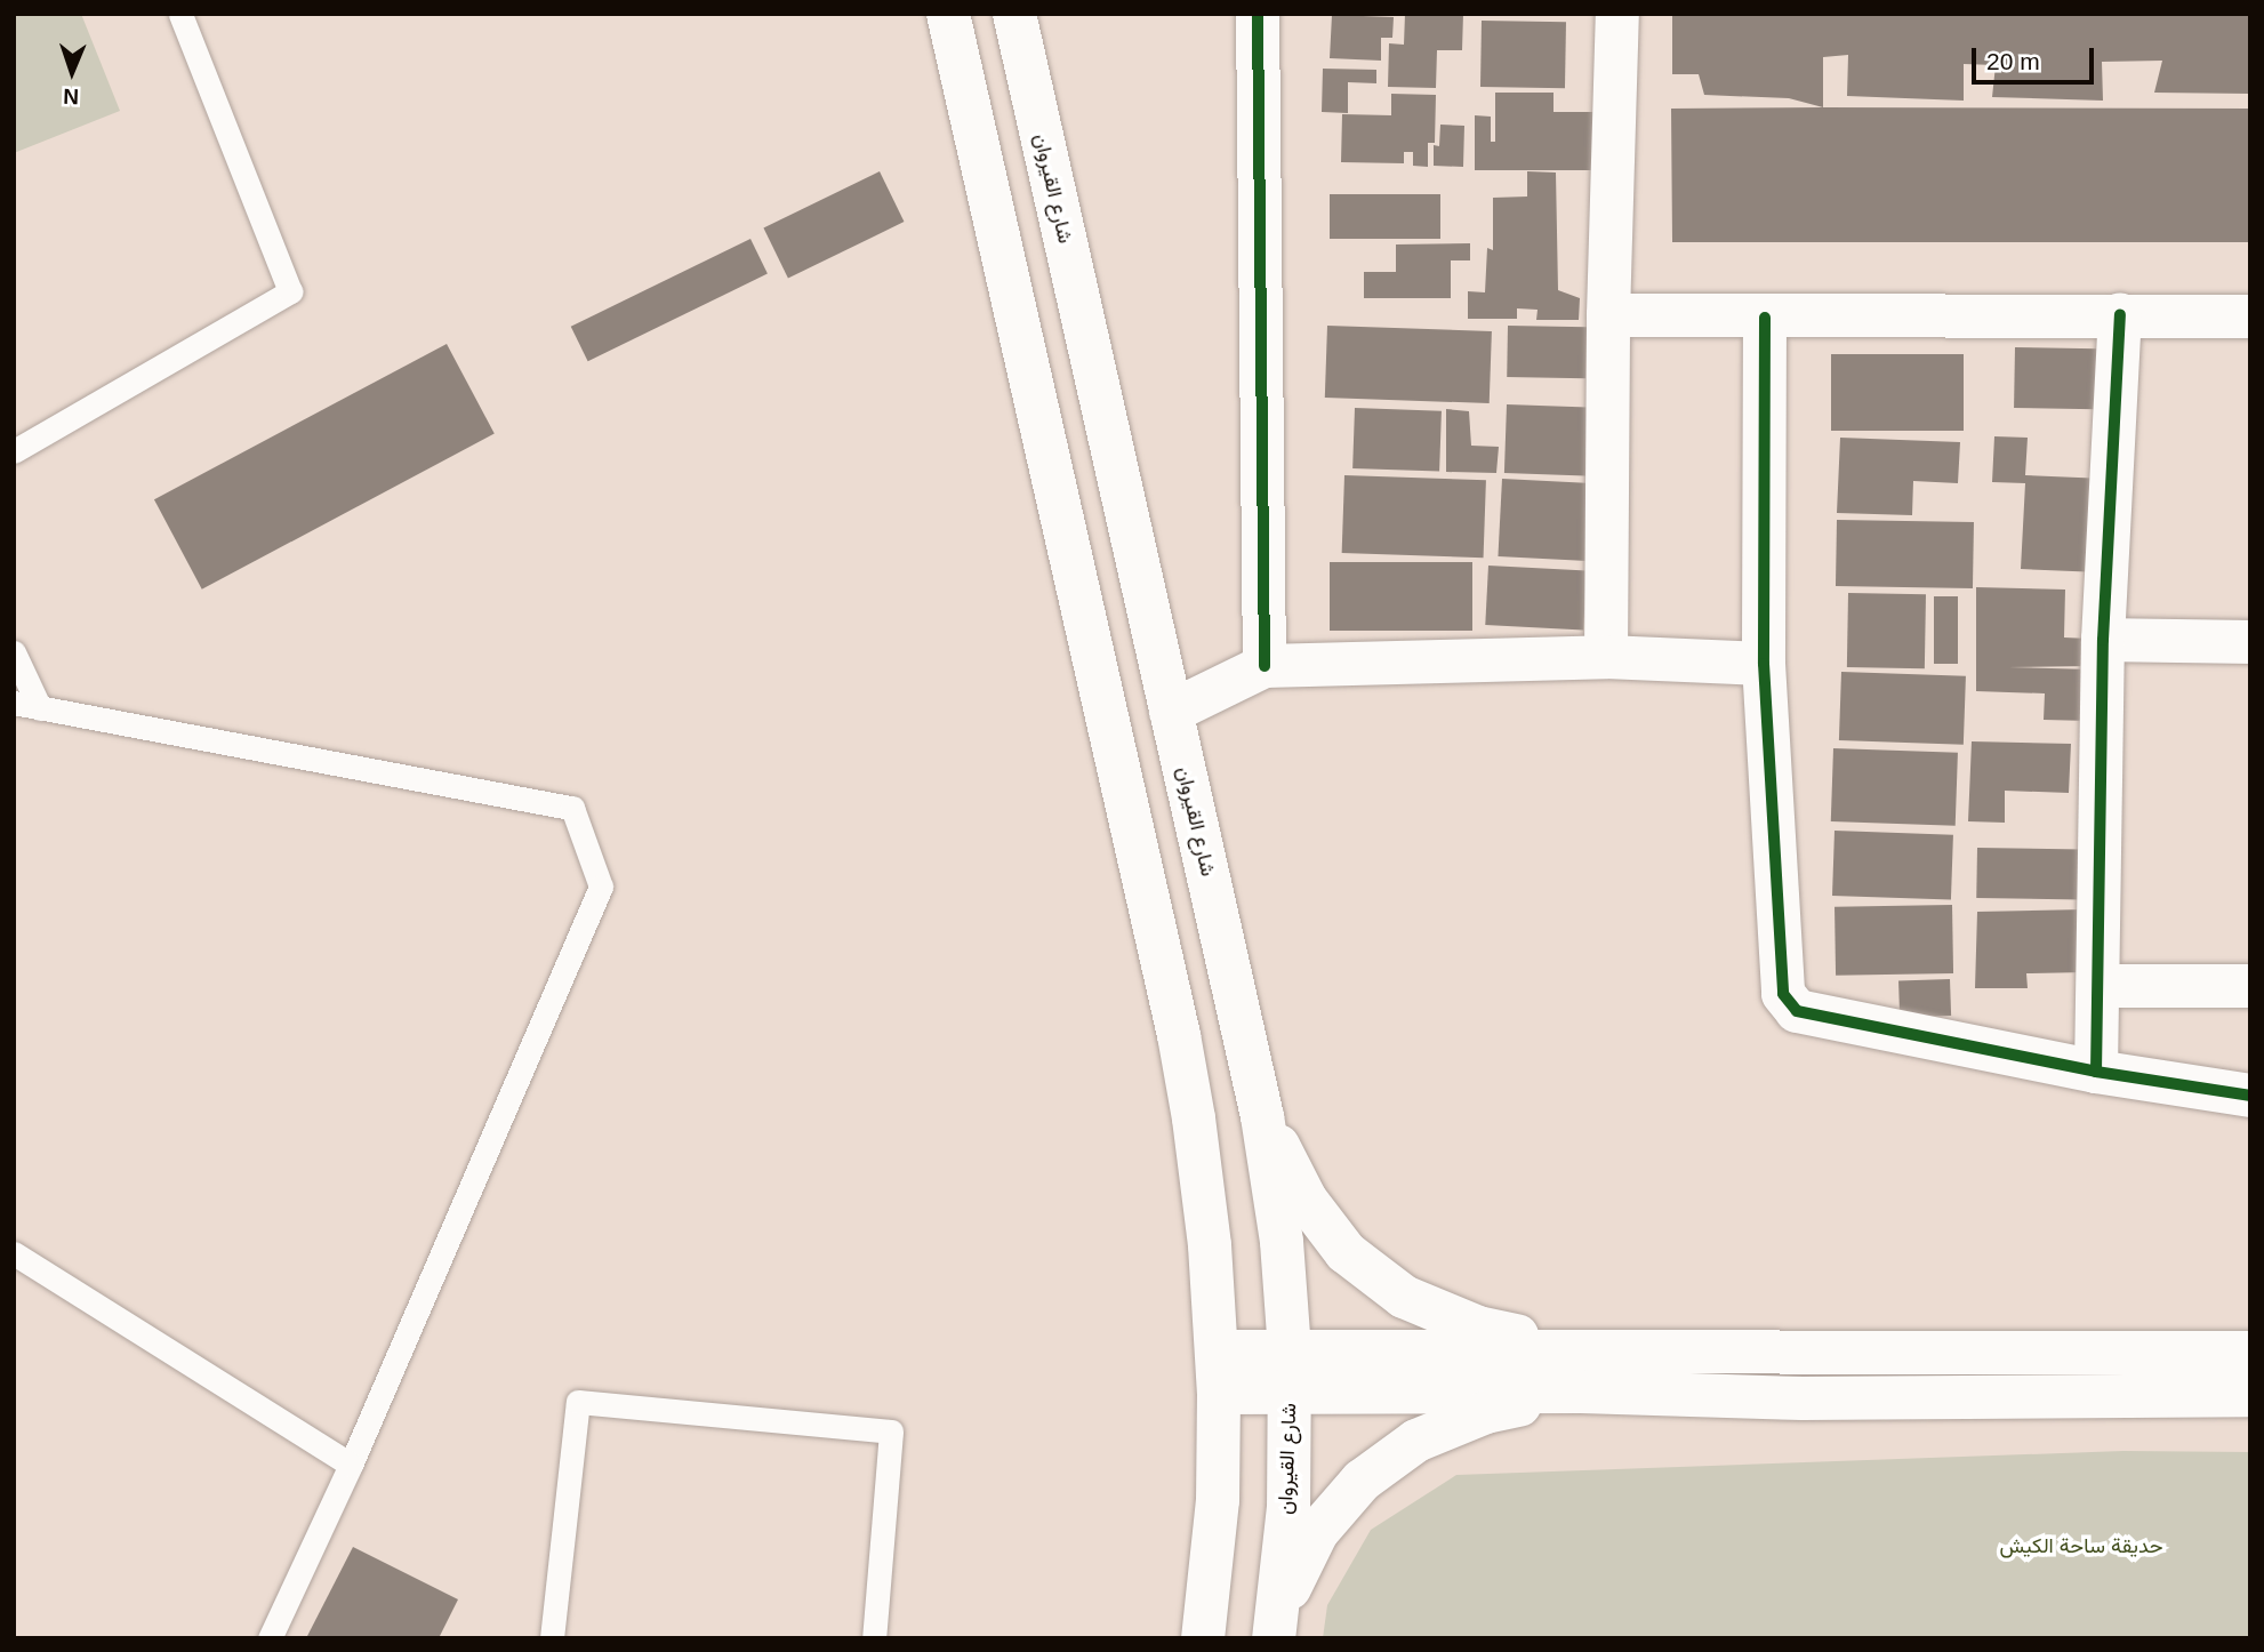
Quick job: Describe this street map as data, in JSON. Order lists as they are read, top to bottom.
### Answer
{
  "streets": {
    "main road": ["شارع القيروان"]
  },
  "parks": ["حديقة ساحة الكيش"],
  "scale_bar": "20 m",
  "north": "bottom"
}
